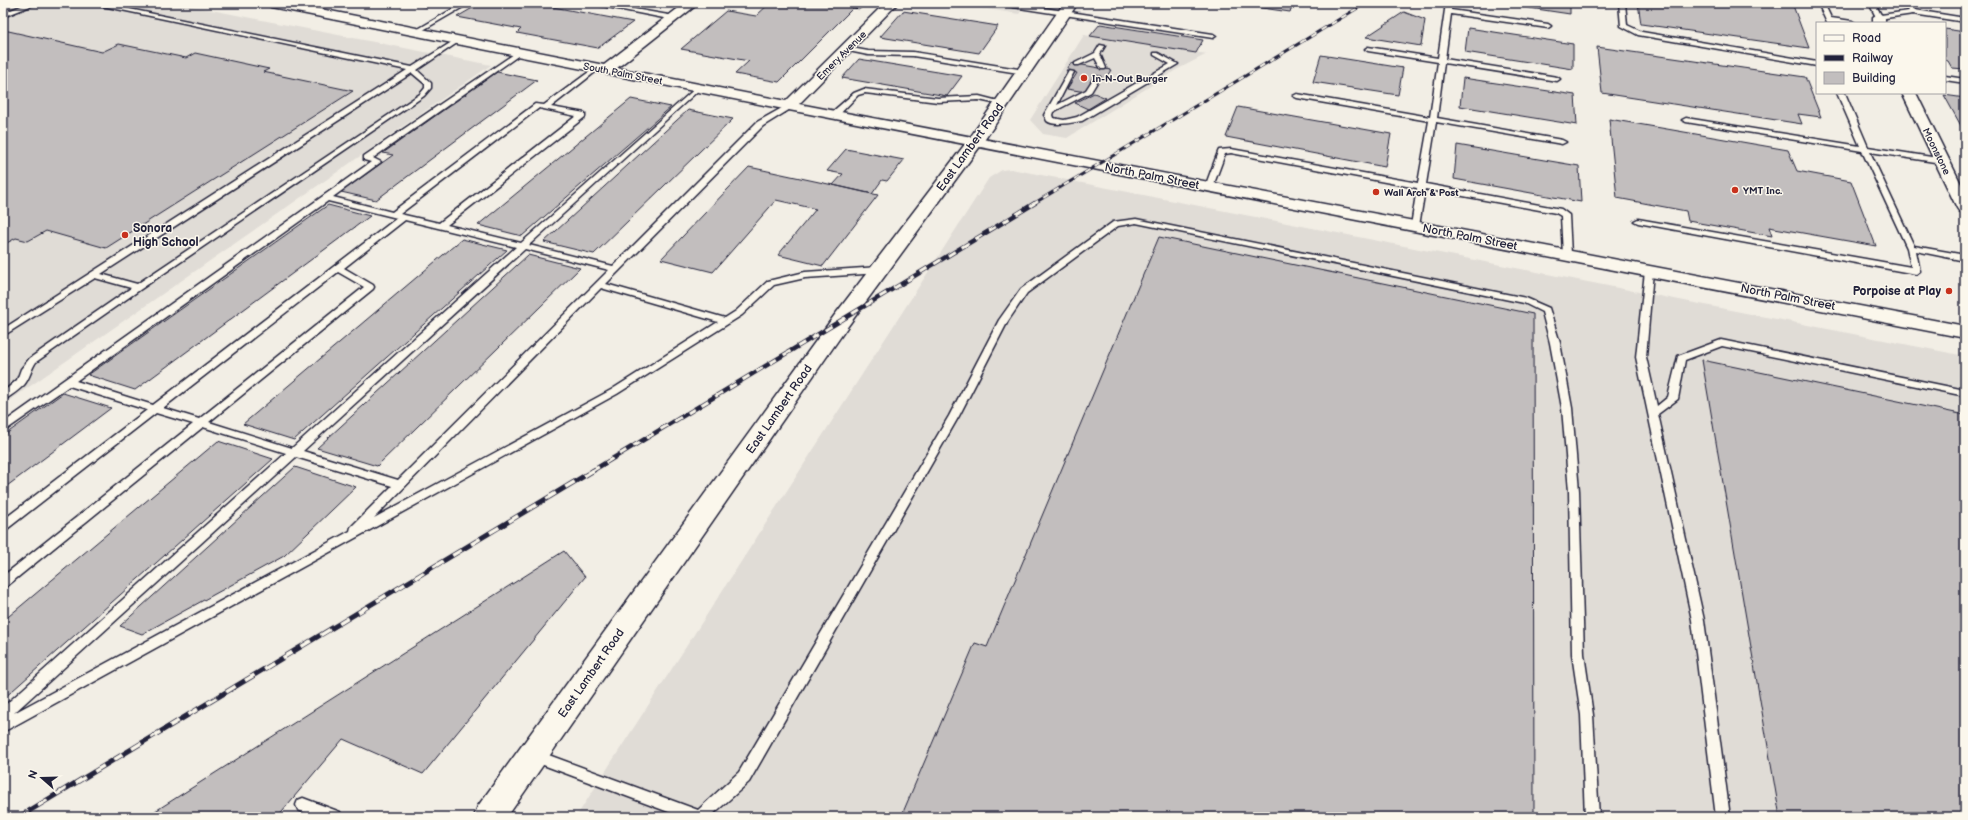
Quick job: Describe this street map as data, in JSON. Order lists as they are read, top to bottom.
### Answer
{
  "streets": {
    "main road": ["East Lambert Road"],
    "street": [
      "Emery Avenue",
      "South Palm Street",
      "Moonstone",
      "North Palm Street"
    ]
  },
  "crossings": [
    ["Emery Avenue", "South Palm Street"],
    ["South Palm Street", "East Lambert Road"],
    ["South Palm Street", "North Palm Street"],
    ["East Lambert Road", "North Palm Street"]
  ],
  "places": [
    "In-N-Out Burger",
    "YMT Inc.",
    "Wall Arch & Post",
    "Sonora High School",
    "Porpoise at Play"
  ],
  "legend": ["Road", "Railway", "Building"],
  "north": "left"
}
